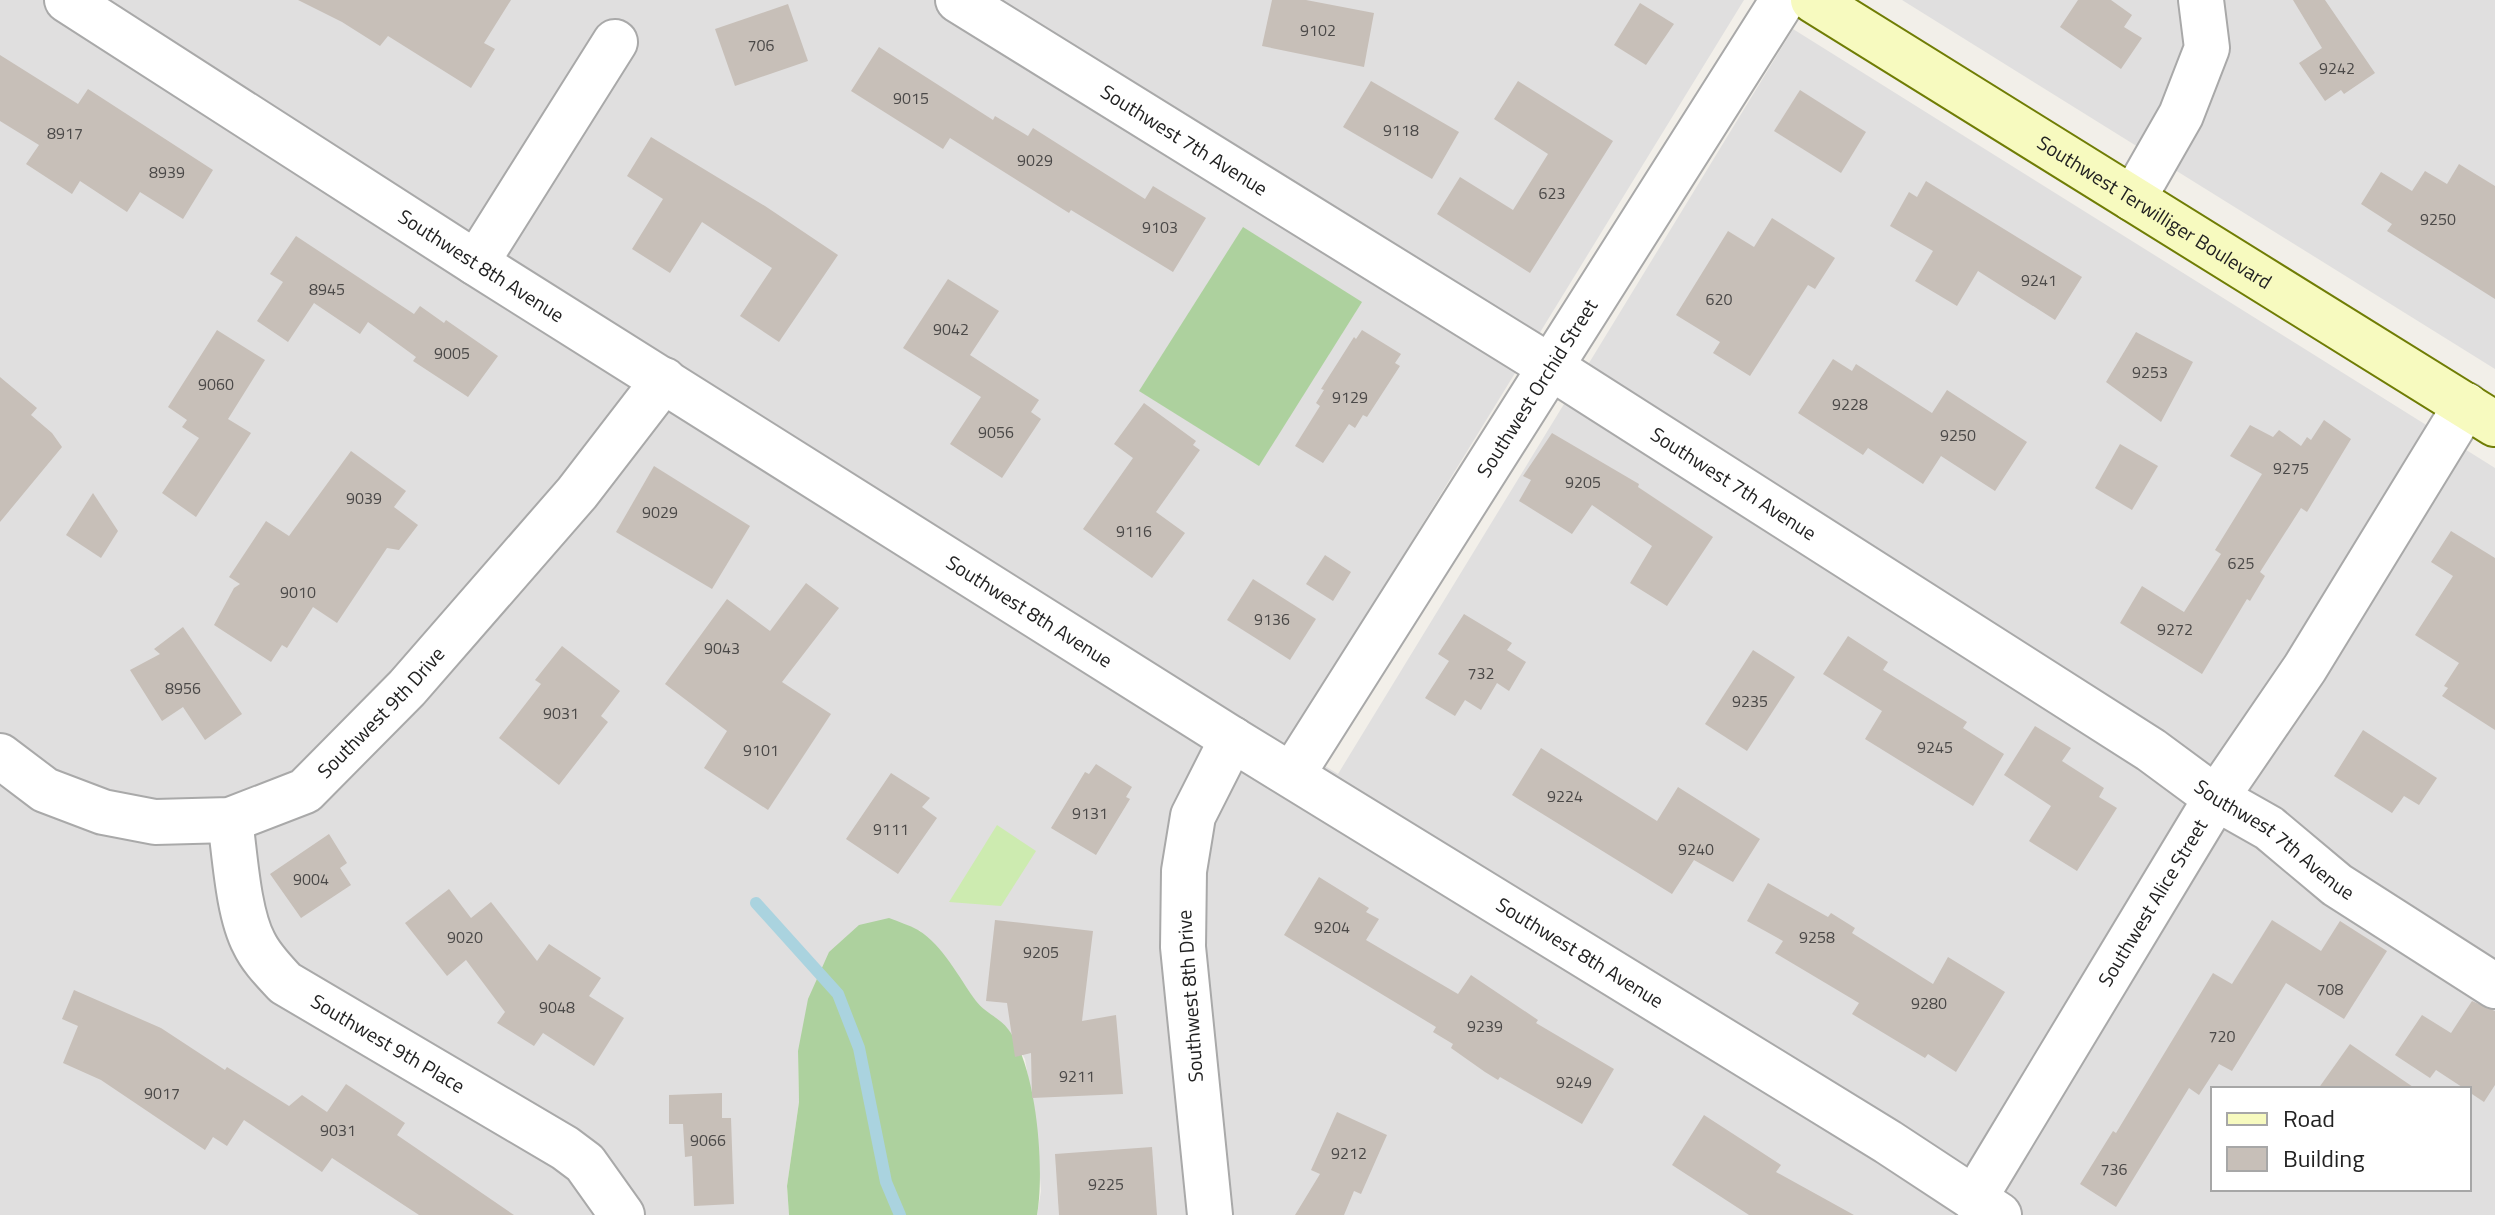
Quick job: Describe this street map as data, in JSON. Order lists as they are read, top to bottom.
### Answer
{
  "streets": {
    "main road": ["Southwest Terwilliger Boulevard"],
    "street": [
      "Southwest 7th Avenue",
      "Southwest 8th Avenue",
      "Southwest Orchid Street",
      "Southwest 9th Drive",
      "Southwest Alice Street",
      "Southwest 8th Drive",
      "Southwest 9th Place"
    ]
  },
  "crossings": [
    ["Southwest 7th Avenue", "Southwest Orchid Street"],
    ["Southwest 7th Avenue", "Southwest Alice Street"],
    ["Southwest Terwilliger Boulevard", "Southwest Alice Street"],
    ["Southwest 8th Avenue", "Southwest Orchid Street"],
    ["Southwest 8th Avenue", "Southwest 9th Drive"],
    ["Southwest 8th Avenue", "Southwest Alice Street"],
    ["Southwest 8th Avenue", "Southwest 8th Drive"],
    ["Southwest 9th Drive", "Southwest 9th Place"]
  ],
  "house_numbers": [
    "9102",
    "706",
    "9242",
    "9015",
    "9118",
    "8917",
    "9029",
    "8939",
    "623",
    "9250",
    "9103",
    "9241",
    "8945",
    "620",
    "9042",
    "9005",
    "9253",
    "9060",
    "9129",
    "9228",
    "9056",
    "9250",
    "9275",
    "9205",
    "9039",
    "9029",
    "9116",
    "625",
    "9010",
    "9136",
    "9272",
    "9043",
    "732",
    "8956",
    "9235",
    "9031",
    "9245",
    "9101",
    "9224",
    "9131",
    "9111",
    "9240",
    "9004",
    "9204",
    "9020",
    "9258",
    "9205",
    "708",
    "9280",
    "9048",
    "9239",
    "720",
    "9211",
    "9249",
    "9017",
    "9031",
    "9066",
    "9212",
    "736",
    "9225"
  ],
  "legend": ["Road", "Building"]
}
